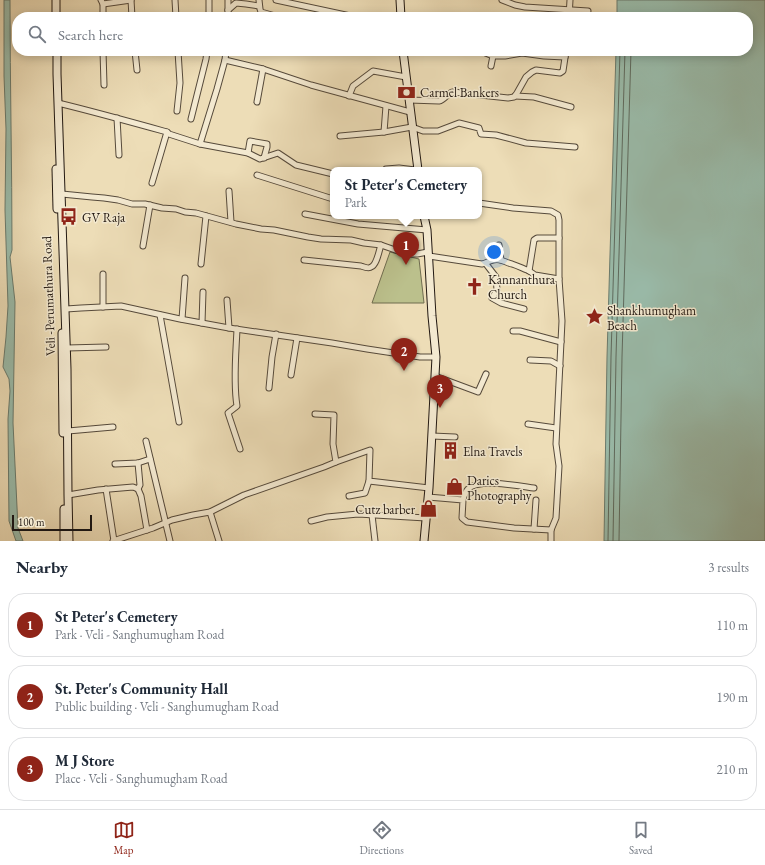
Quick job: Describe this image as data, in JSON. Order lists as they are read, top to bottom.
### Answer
{
  "streets": {
    "main road": ["Veli -Perumathura Road"]
  },
  "places": {
    "bank": ["Carmel Bankers"],
    "bus stop": ["GV Raja"],
    "church": ["Kannanthura Church"],
    "place": ["Shankhumugham Beach"],
    "building": ["Elna Travels"],
    "shop": ["Darics Photography", "Cutz barber"]
  },
  "scale_bar": "100 m",
  "page": {
    "search": "Search here",
    "popup": ["St Peter's Cemetery", "Park"],
    "pins": ["1", "2", "3"],
    "scale": "100 m",
    "heading": ["Nearby", "3 results"],
    "list": [
      {
        "mark": "1",
        "name": "St Peter's Cemetery",
        "note": "Park · Veli - Sanghumugham Road",
        "value": "110 m"
      },
      {
        "mark": "2",
        "name": "St. Peter's Community Hall",
        "note": "Public building · Veli - Sanghumugham Road",
        "value": "190 m"
      },
      {
        "mark": "3",
        "name": "M J Store",
        "note": "Place · Veli - Sanghumugham Road",
        "value": "210 m"
      }
    ],
    "nav": ["Map", "Directions", "Saved"]
  }
}
